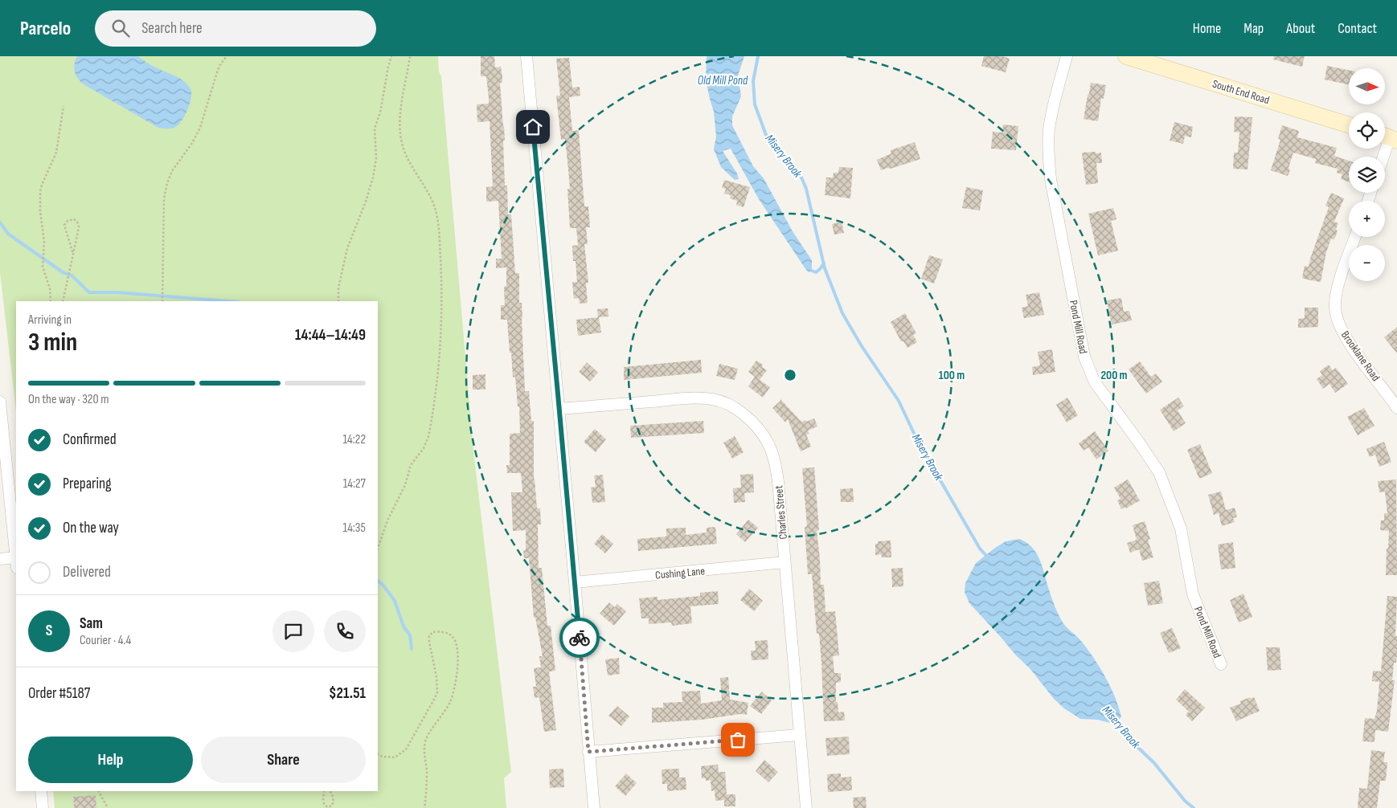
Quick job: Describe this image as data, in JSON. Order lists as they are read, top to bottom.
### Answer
{
  "streets": {
    "street": [
      "South End Road",
      "Pond Mill Road",
      "Brooklane Road",
      "Charles Street",
      "Cushing Lane"
    ]
  },
  "crossings": [
    ["Charles Street", "Cushing Lane"]
  ],
  "water": ["Old Mill Pond", "Misery Brook"],
  "north": "right",
  "page": {
    "header": "Parcelo",
    "search": "Search here",
    "nav": [
      "Home",
      "Map",
      "About",
      "Contact"
    ],
    "map_buttons": ["+", "−"],
    "heading": ["3 min", "Arriving in", "14:44–14:49"],
    "panel": [
      "Sam",
      "Courier · 4.4",
      "Order #5187",
      "$21.51"
    ],
    "bar": "On the way · 320 m",
    "list": [
      ["Confirmed", "14:22"],
      ["Preparing", "14:27"],
      ["On the way", "14:35"],
      "Delivered"
    ],
    "round": "S",
    "buttons": ["Help", "Share"]
  },
  "rings": ["100 m", "200 m"]
}
